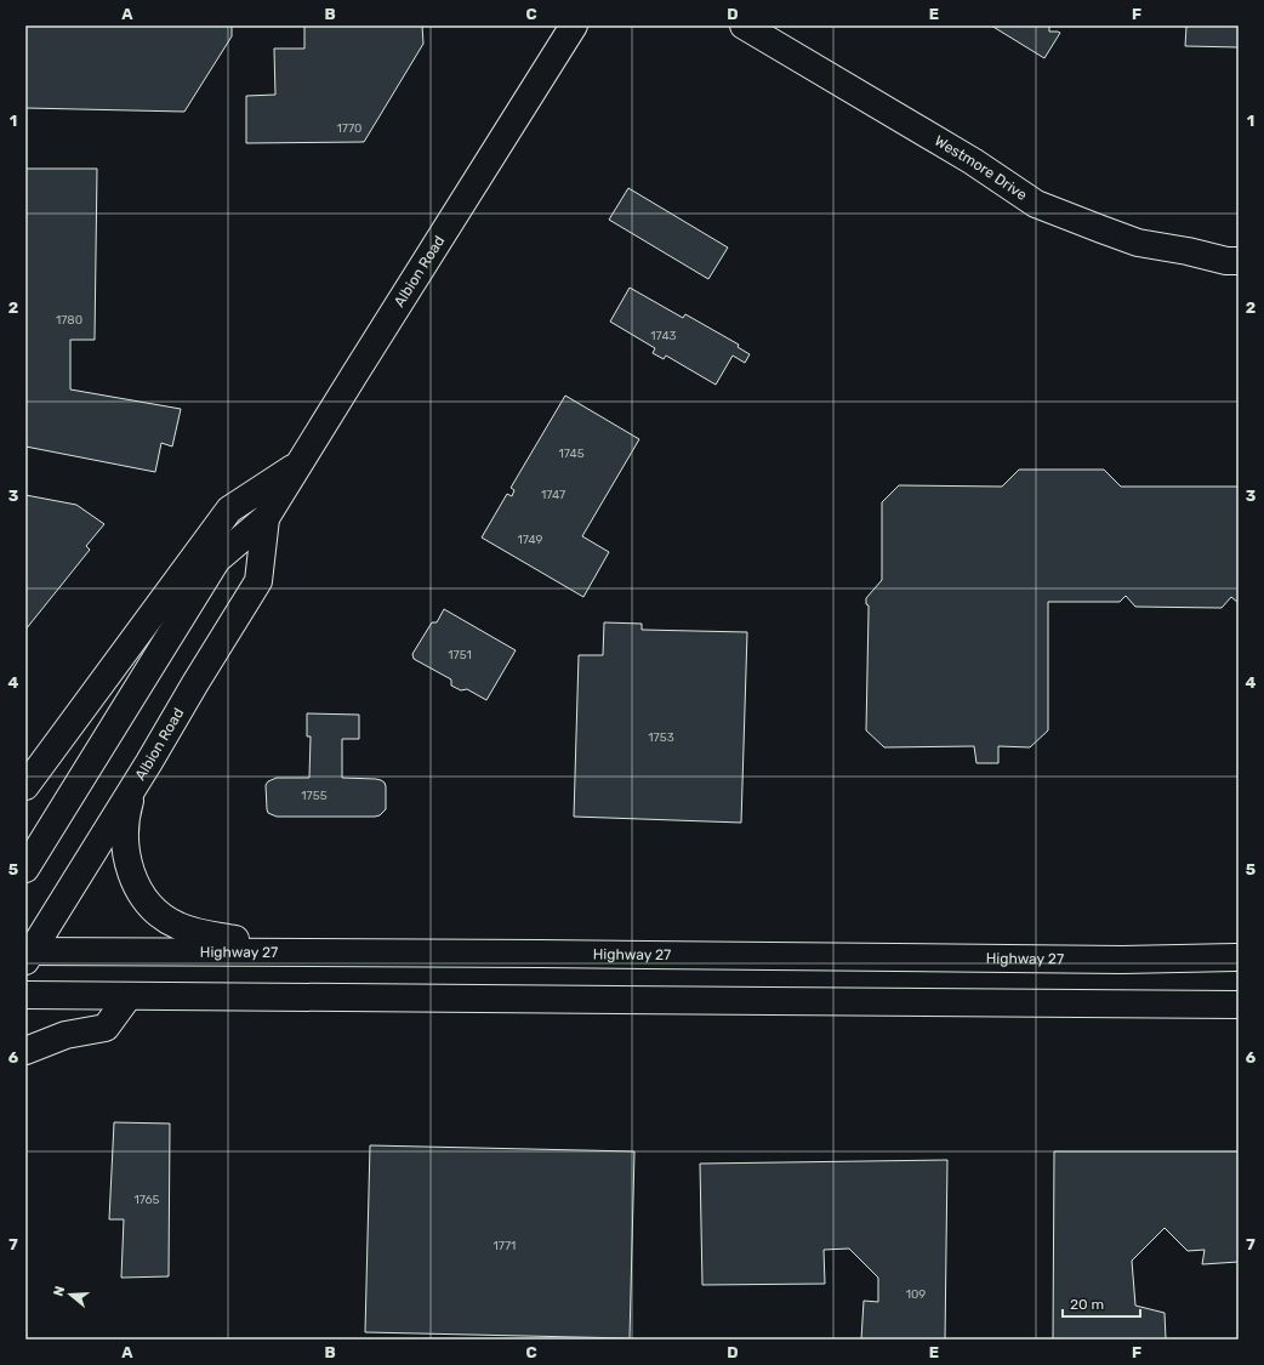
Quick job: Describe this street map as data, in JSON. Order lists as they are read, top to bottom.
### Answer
{
  "streets": {
    "main road": ["Westmore Drive", "Albion Road", "Highway 27"]
  },
  "crossings": [
    ["Albion Road", "Highway 27"]
  ],
  "house_numbers": [
    "1770",
    "1780",
    "1743",
    "1745",
    "1747",
    "1749",
    "1751",
    "1753",
    "1755",
    "1765",
    "1771",
    "109"
  ],
  "scale_bar": "20 m",
  "north": "left",
  "grid": {
    "columns": [
      "A",
      "B",
      "C",
      "D",
      "E",
      "F"
    ],
    "rows": [
      "1",
      "2",
      "3",
      "4",
      "5",
      "6",
      "7"
    ]
  }
}
